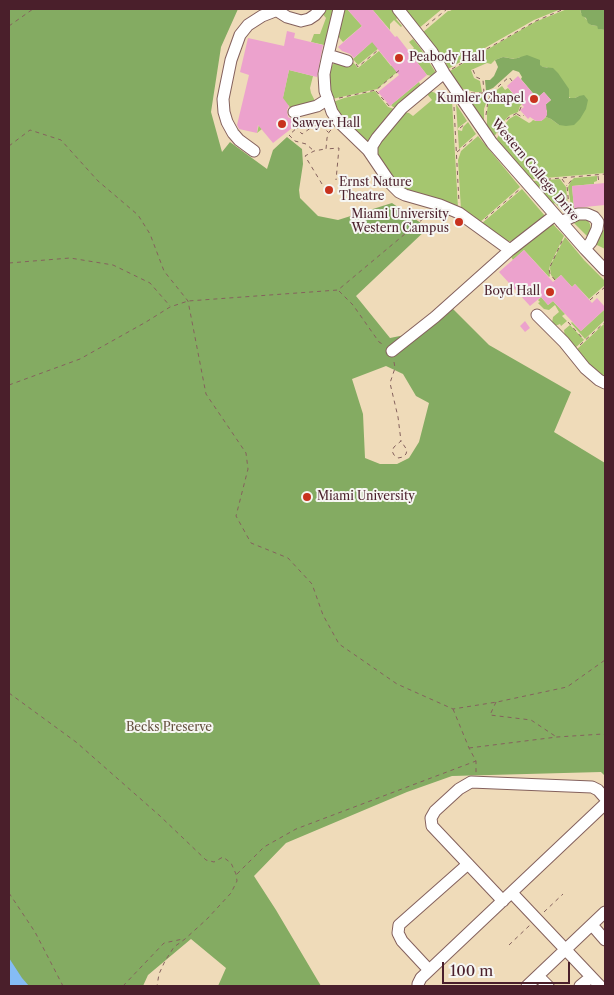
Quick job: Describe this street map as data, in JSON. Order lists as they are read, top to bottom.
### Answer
{
  "streets": {
    "street": ["Western College Drive"]
  },
  "parks": ["Becks Preserve"],
  "places": [
    "Peabody Hall",
    "Kumler Chapel",
    "Sawyer Hall",
    "Ernst Nature Theatre",
    "Miami University Western Campus",
    "Boyd Hall",
    "Miami University"
  ],
  "scale_bar": "100 m"
}
